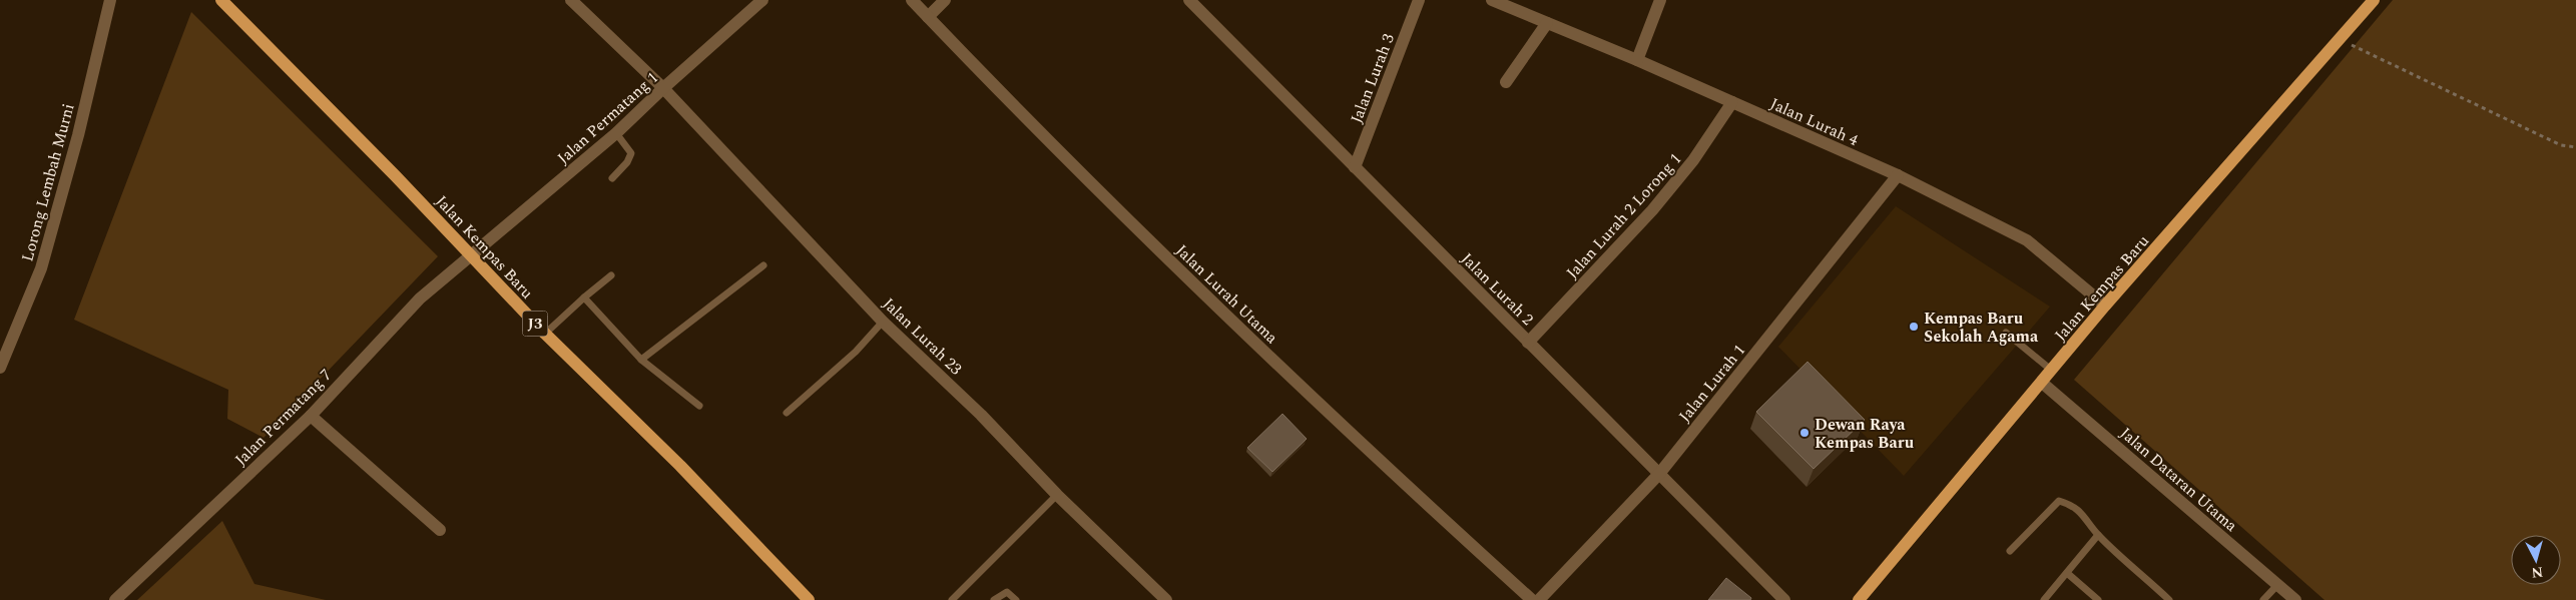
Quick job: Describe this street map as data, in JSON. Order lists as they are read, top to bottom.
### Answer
{
  "streets": {
    "main road": ["Jalan Kempas Baru", "J3"],
    "street": [
      "Jalan Lurah 3",
      "Jalan Permatang 1",
      "Jalan Lurah 4",
      "Lorong Lembah Murni",
      "Jalan Lurah 2 Lorong 1",
      "Jalan Lurah 2",
      "Jalan Lurah Utama",
      "Jalan Lurah 23",
      "Jalan Lurah 1",
      "Jalan Permatang 7",
      "Jalan Dataran Utama"
    ]
  },
  "crossings": [
    ["Jalan Lurah 3", "Jalan Lurah 2"],
    ["Jalan Permatang 1", "Jalan Kempas Baru"],
    ["Jalan Permatang 1", "Jalan Lurah 23"],
    ["Jalan Permatang 1", "Jalan Permatang 7"],
    ["Jalan Lurah 4", "Jalan Lurah 2 Lorong 1"],
    ["Jalan Lurah 4", "Jalan Kempas Baru"],
    ["Jalan Lurah 4", "Jalan Lurah 1"],
    ["Jalan Lurah 2 Lorong 1", "Jalan Lurah 2"],
    ["Jalan Kempas Baru", "Jalan Permatang 7"],
    ["Jalan Kempas Baru", "Jalan Dataran Utama"],
    ["Jalan Lurah 2", "Jalan Lurah 1"]
  ],
  "places": ["Kempas Baru Sekolah Agama", "Dewan Raya Kempas Baru"],
  "north": "bottom"
}
